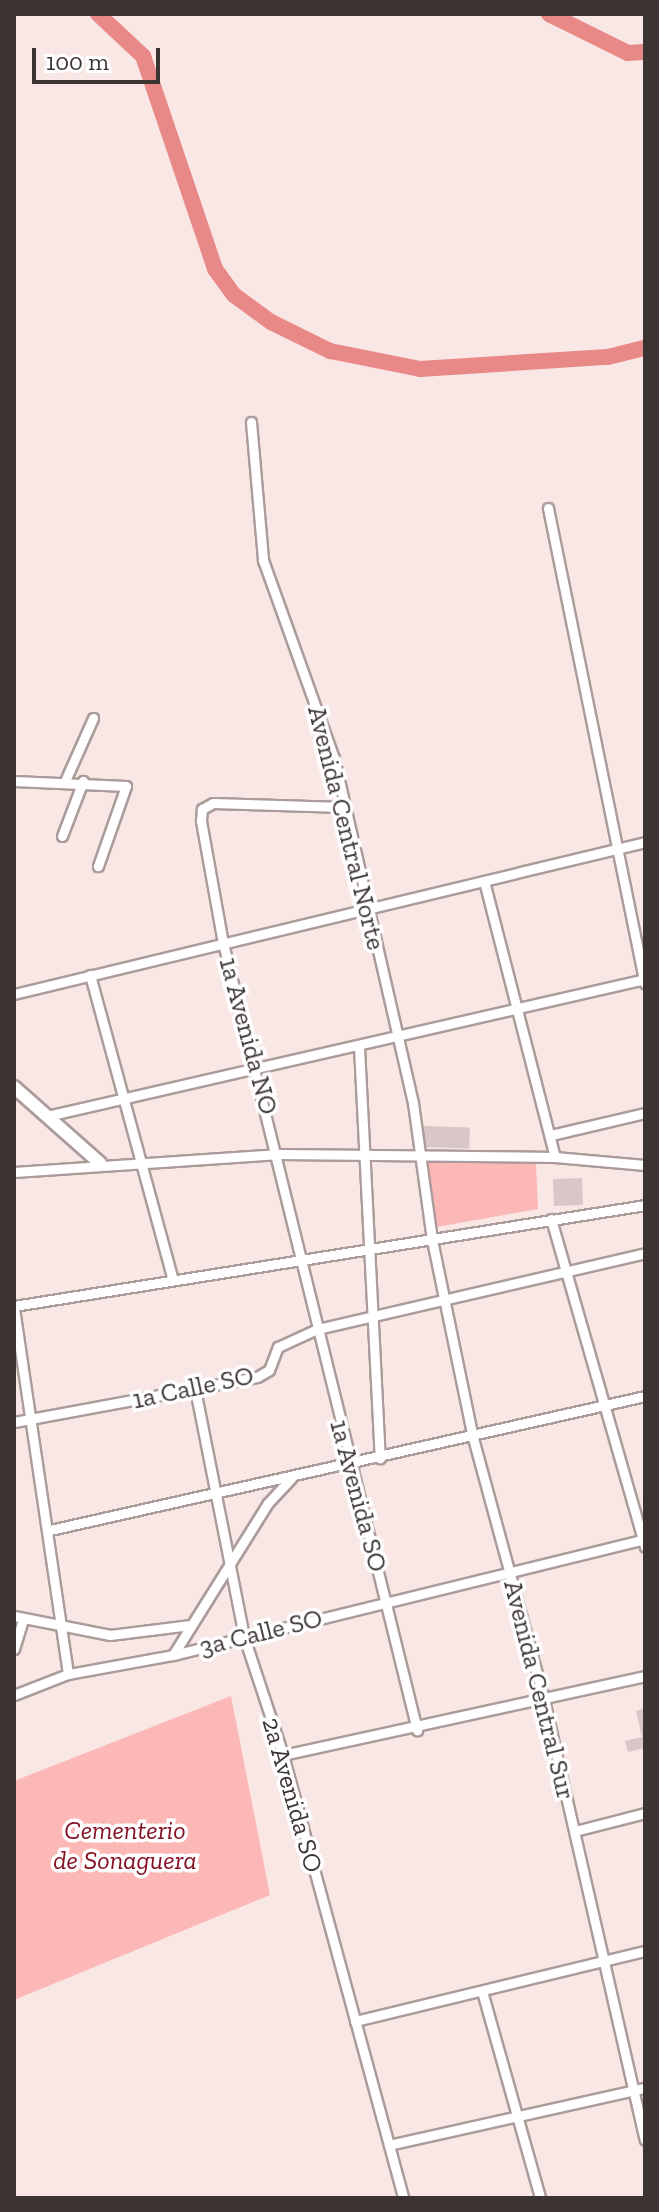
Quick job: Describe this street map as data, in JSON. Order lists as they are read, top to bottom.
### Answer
{
  "streets": {
    "street": [
      "Avenida Central Norte",
      "1a Avenida NO",
      "1a Calle SO",
      "1a Avenida SO",
      "3a Calle SO",
      "Avenida Central Sur",
      "2a Avenida SO"
    ]
  },
  "crossings": [
    ["Avenida Central Norte", "1a Avenida NO"],
    ["Avenida Central Norte", "Avenida Central Sur"],
    ["1a Avenida NO", "1a Avenida SO"],
    ["1a Calle SO", "1a Avenida SO"],
    ["1a Calle SO", "Avenida Central Sur"],
    ["1a Calle SO", "2a Avenida SO"],
    ["1a Avenida SO", "3a Calle SO"],
    ["3a Calle SO", "Avenida Central Sur"],
    ["3a Calle SO", "2a Avenida SO"]
  ],
  "parks": ["Cementerio de Sonaguera"],
  "scale_bar": "100 m"
}
